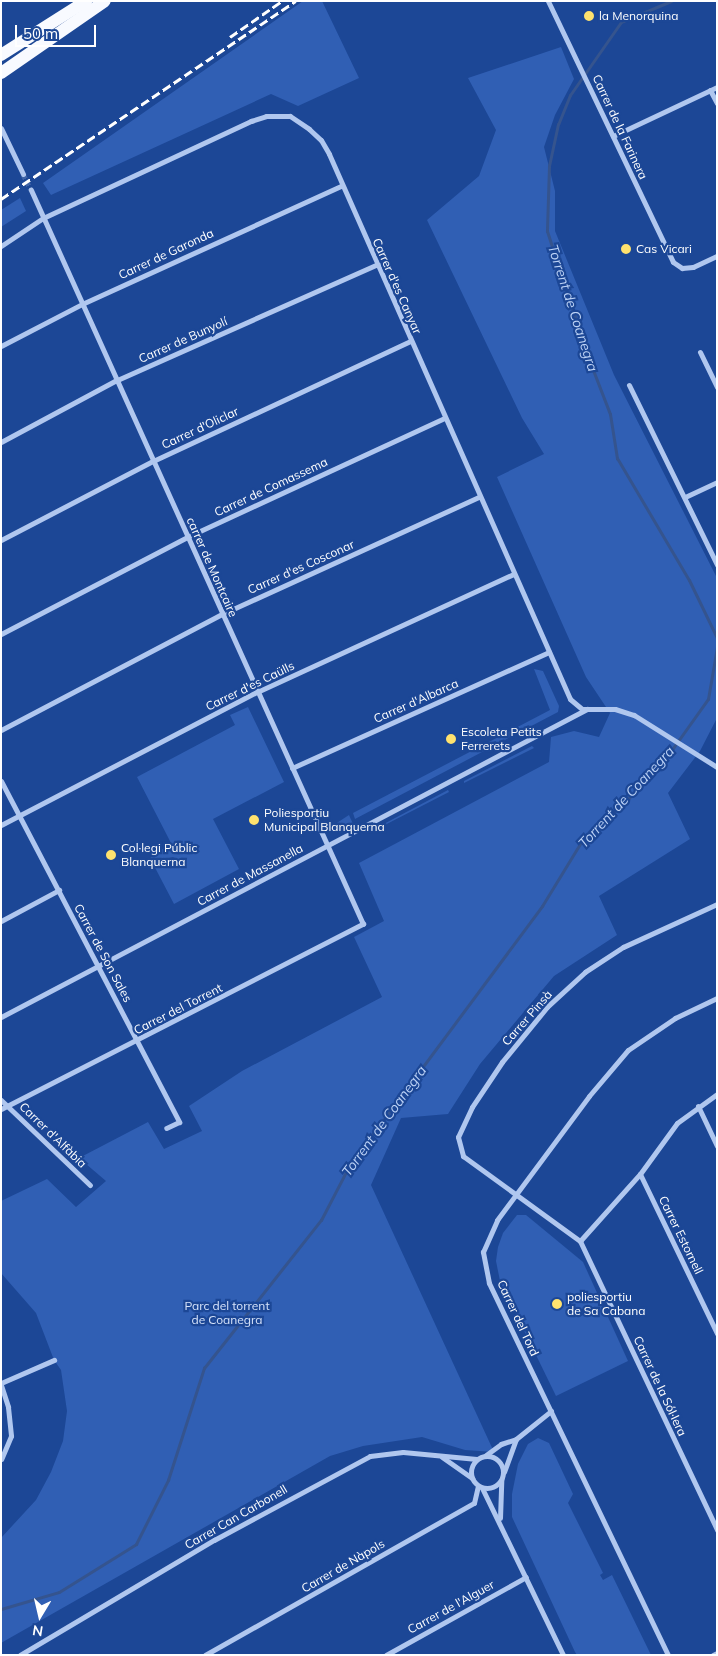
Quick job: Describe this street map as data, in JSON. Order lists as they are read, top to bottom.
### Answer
{
  "streets": {
    "street": [
      "Carrer de la Farinera",
      "Carrer de Garonda",
      "Carrer d'es Canyar",
      "Carrer de Bunyolí",
      "Carrer d'Oliclar",
      "Carrer de Comassema",
      "carrer de Montcaire",
      "Carrer d'es Cosconar",
      "Carrer d'es Caülls",
      "Carrer d'Albarca",
      "Carrer de Massanella",
      "Carrer de Son Sales",
      "Carrer del Torrent",
      "Carrer Pinsà",
      "Carrer d'Alfàbia",
      "Carrer Estornell",
      "Carrer del Tord",
      "Carrer de la Sól·lera",
      "Carrer Can Carbonell",
      "Carrer de Nàpols",
      "Carrer de l'Alguer"
    ]
  },
  "crossings": [
    ["Carrer de Garonda", "Carrer d'es Canyar"],
    ["Carrer de Garonda", "carrer de Montcaire"],
    ["Carrer d'es Canyar", "Carrer de Bunyolí"],
    ["Carrer d'es Canyar", "Carrer d'Oliclar"],
    ["Carrer d'es Canyar", "Carrer de Comassema"],
    ["Carrer d'es Canyar", "carrer de Montcaire"],
    ["Carrer d'es Canyar", "Carrer d'es Cosconar"],
    ["Carrer d'es Canyar", "Carrer d'es Caülls"],
    ["Carrer d'es Canyar", "Carrer d'Albarca"],
    ["Carrer d'es Canyar", "Carrer de Massanella"],
    ["Carrer de Bunyolí", "carrer de Montcaire"],
    ["Carrer d'Oliclar", "carrer de Montcaire"],
    ["Carrer de Comassema", "carrer de Montcaire"],
    ["carrer de Montcaire", "Carrer d'es Cosconar"],
    ["carrer de Montcaire", "Carrer d'es Caülls"],
    ["carrer de Montcaire", "Carrer d'Albarca"],
    ["carrer de Montcaire", "Carrer de Massanella"],
    ["carrer de Montcaire", "Carrer del Torrent"],
    ["Carrer d'es Caülls", "Carrer de Son Sales"],
    ["Carrer de Massanella", "Carrer de Son Sales"],
    ["Carrer de Son Sales", "Carrer del Torrent"],
    ["Carrer del Torrent", "Carrer d'Alfàbia"],
    ["Carrer Pinsà", "Carrer del Tord"],
    ["Carrer Pinsà", "Carrer de la Sól·lera"],
    ["Carrer del Tord", "Carrer de la Sól·lera"],
    ["Carrer Can Carbonell", "Carrer de Nàpols"]
  ],
  "water": ["Torrent de Coanegra"],
  "parks": ["Parc del torrent de Coanegra"],
  "places": [
    "la Menorquina",
    "Cas Vicari",
    "Escoleta Petits Ferrerets",
    "Poliesportiu Municipal Blanquerna",
    "Col·legi Públic Blanquerna",
    "poliesportiu de Sa Cabana"
  ],
  "scale_bar": "50 m",
  "north": "bottom"
}
